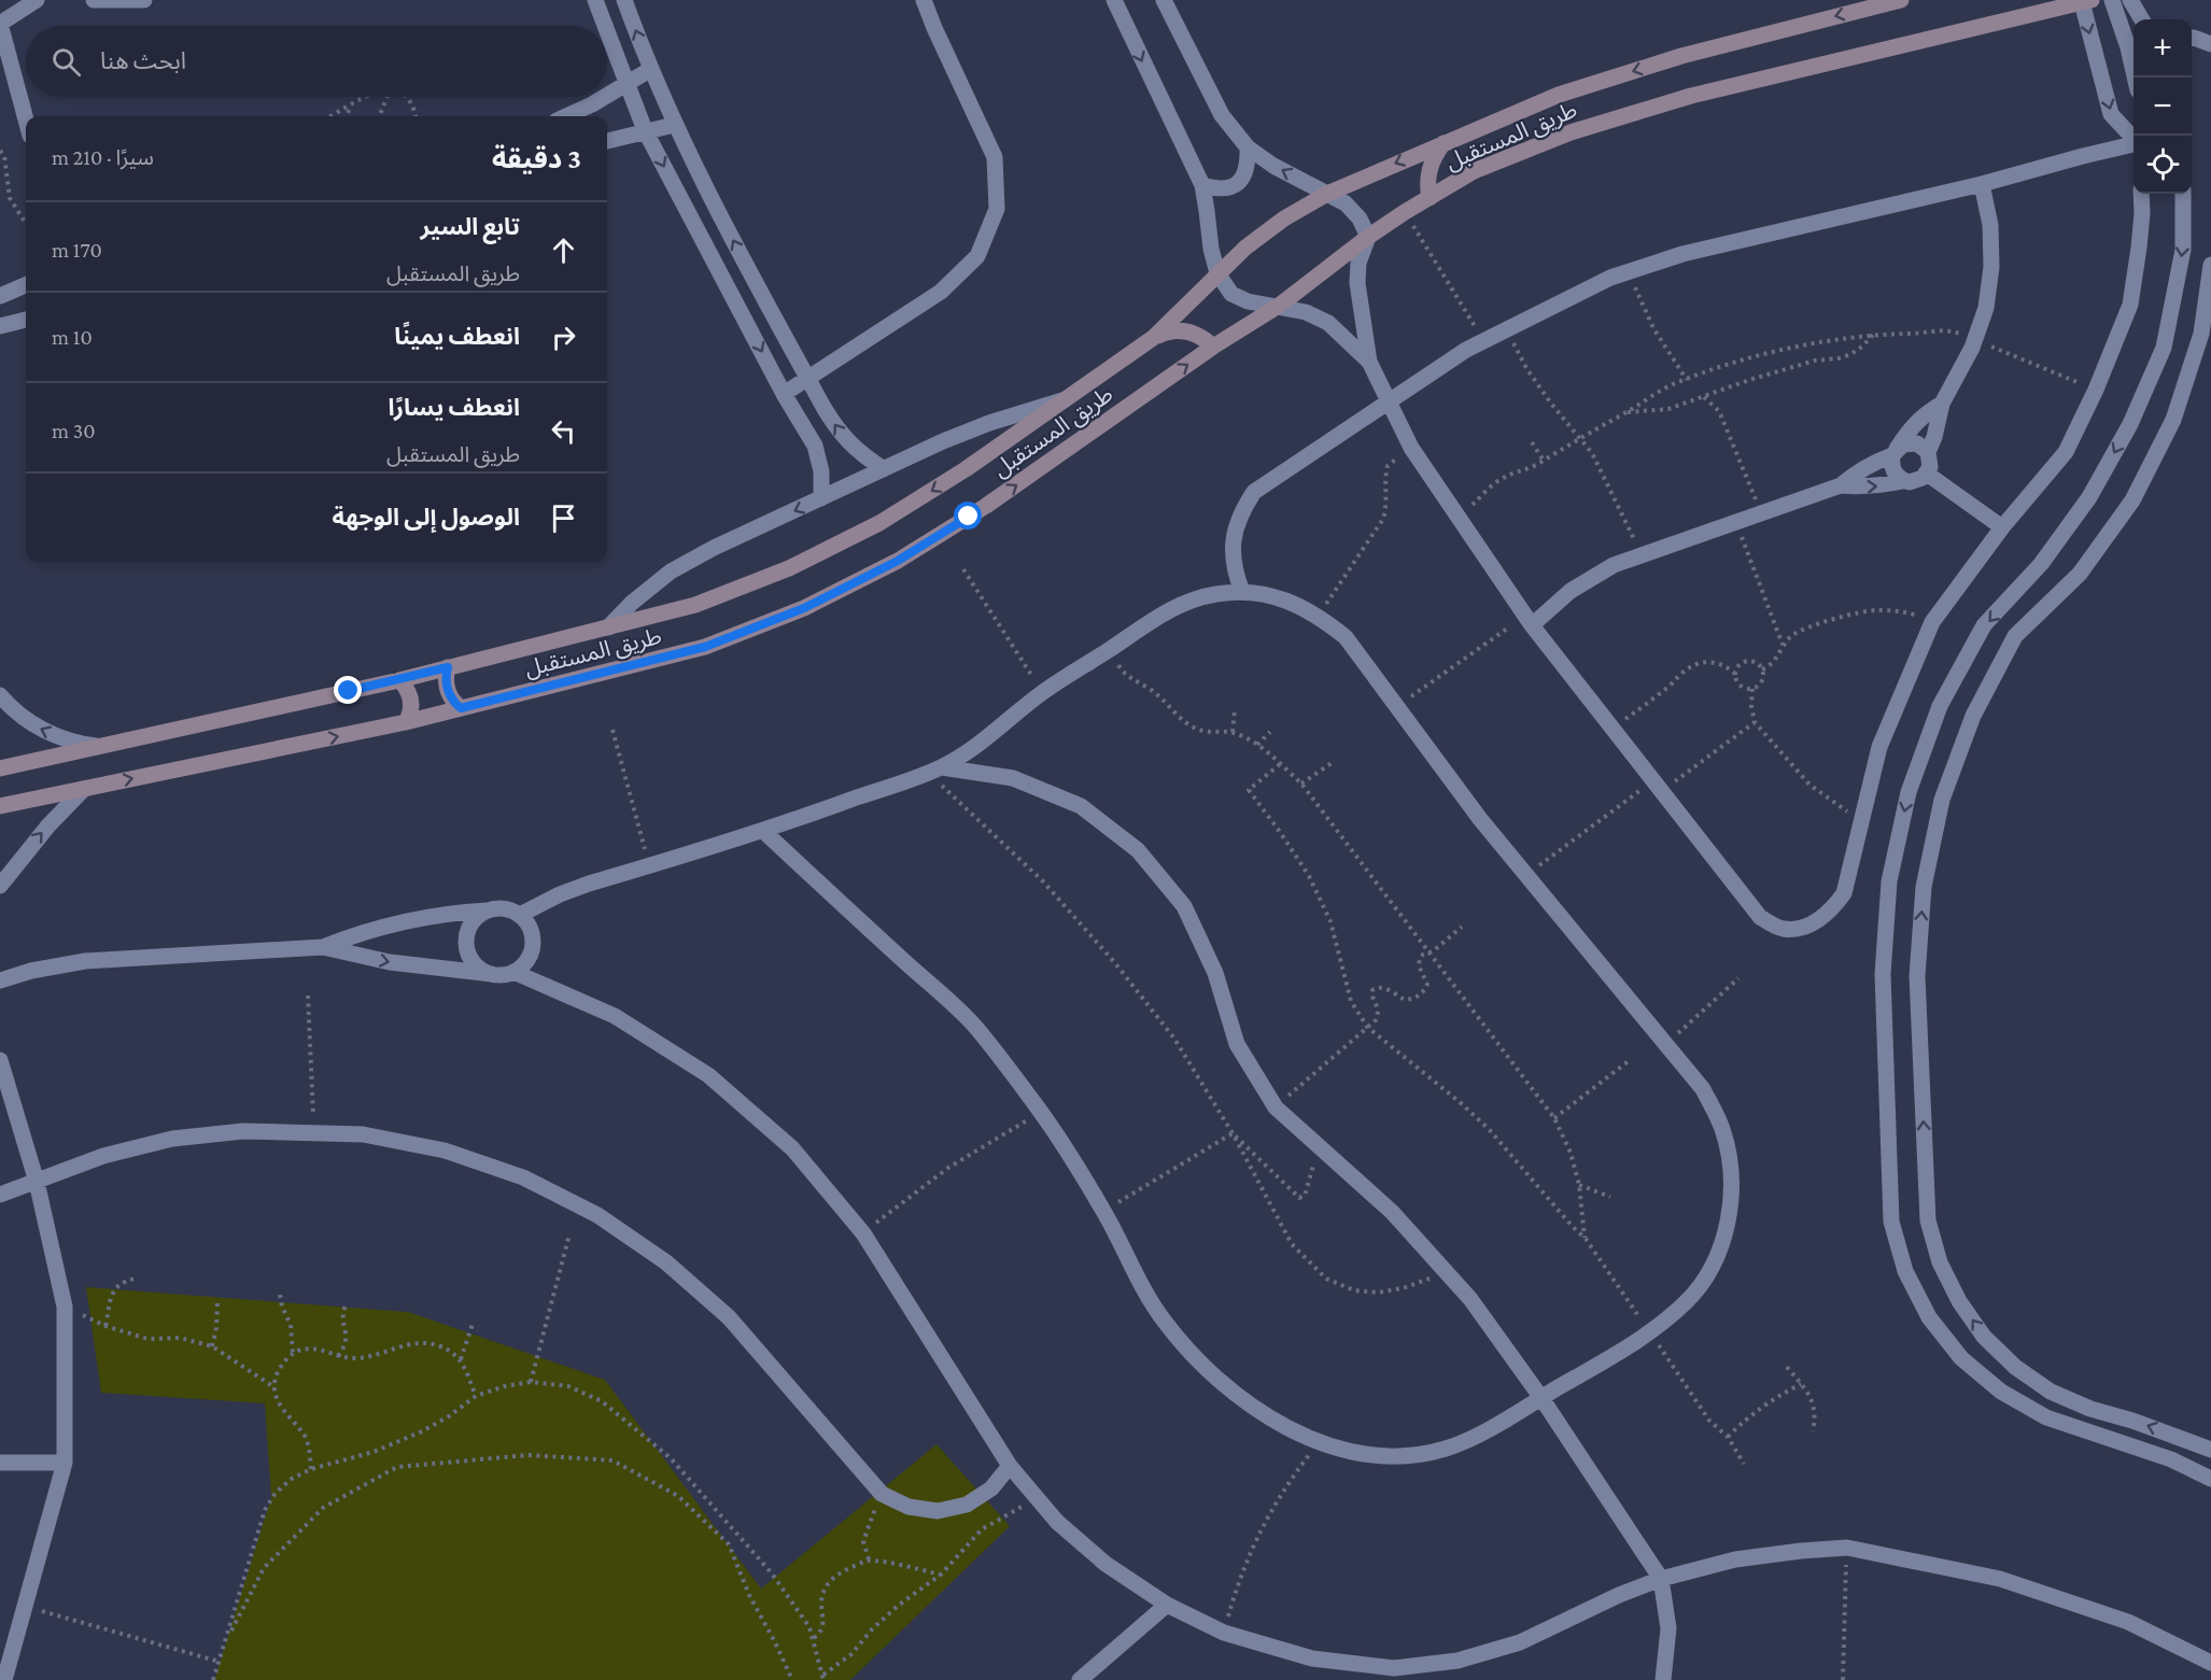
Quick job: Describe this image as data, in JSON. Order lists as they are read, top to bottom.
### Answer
{
  "streets": {
    "main road": ["طريق المستقبل"]
  },
  "page": {
    "map_buttons": ["+", "−"],
    "search": "ابحث هنا",
    "heading": ["3 دقيقة", "سيرًا · 210 m"],
    "list": [
      ["تابع السير", "طريق المستقبل", "170 m"],
      ["انعطف يمينًا", "10 m"],
      ["انعطف يسارًا", "طريق المستقبل", "30 m"],
      "الوصول إلى الوجهة"
    ]
  }
}
